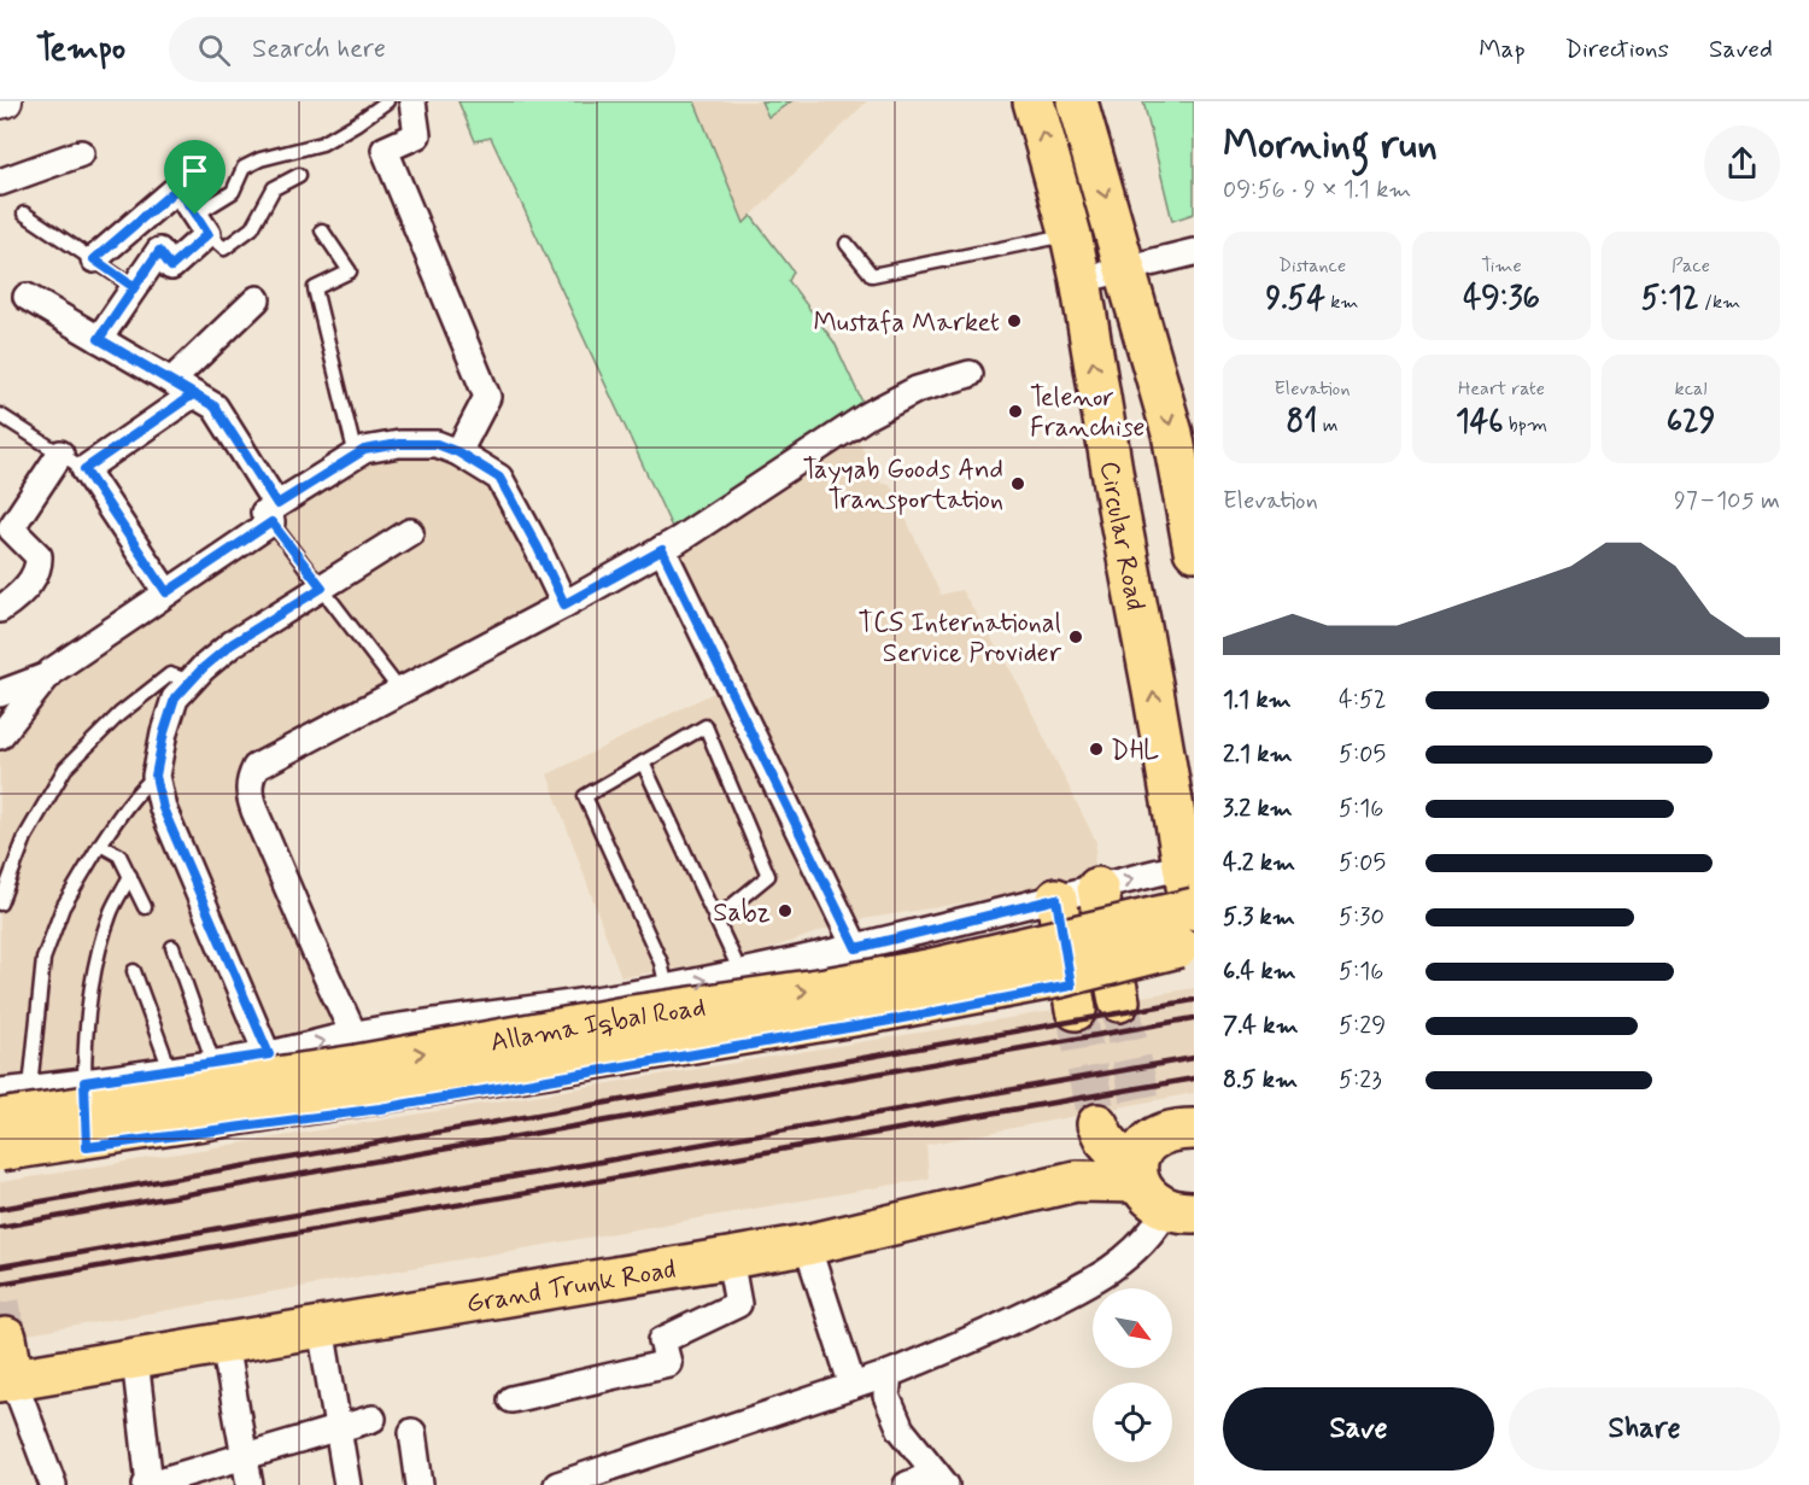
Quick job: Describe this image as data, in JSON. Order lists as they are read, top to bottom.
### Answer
{
  "streets": {
    "main road": ["Circular Road", "Allama Iqbal Road", "Grand Trunk Road"]
  },
  "places": [
    "Mustafa Market",
    "Telenor Franchise",
    "Tayyab Goods And Transportation",
    "TCS International Service Provider",
    "DHL",
    "Sabz"
  ],
  "north": "bottom right",
  "page": {
    "header": "Tempo",
    "search": "Search here",
    "nav": ["Map", "Directions", "Saved"],
    "heading": ["Morning run", "09:56 · 9 × 1.1 km"],
    "stats": [
      ["Distance", "9.54 km"],
      ["Time", "49:36"],
      ["Pace", "5:12 /km"],
      ["Elevation", "81 m"],
      ["Heart rate", "146 bpm"],
      ["kcal", "629"]
    ],
    "chart": ["Elevation", "97–105 m"],
    "list": [
      {
        "name": "1.1 km",
        "note": "4:52"
      },
      {
        "name": "2.1 km",
        "note": "5:05"
      },
      {
        "name": "3.2 km",
        "note": "5:16"
      },
      {
        "name": "4.2 km",
        "note": "5:05"
      },
      {
        "name": "5.3 km",
        "note": "5:30"
      },
      {
        "name": "6.4 km",
        "note": "5:16"
      },
      {
        "name": "7.4 km",
        "note": "5:29"
      },
      {
        "name": "8.5 km",
        "note": "5:23"
      }
    ],
    "buttons": ["Save", "Share"]
  }
}
